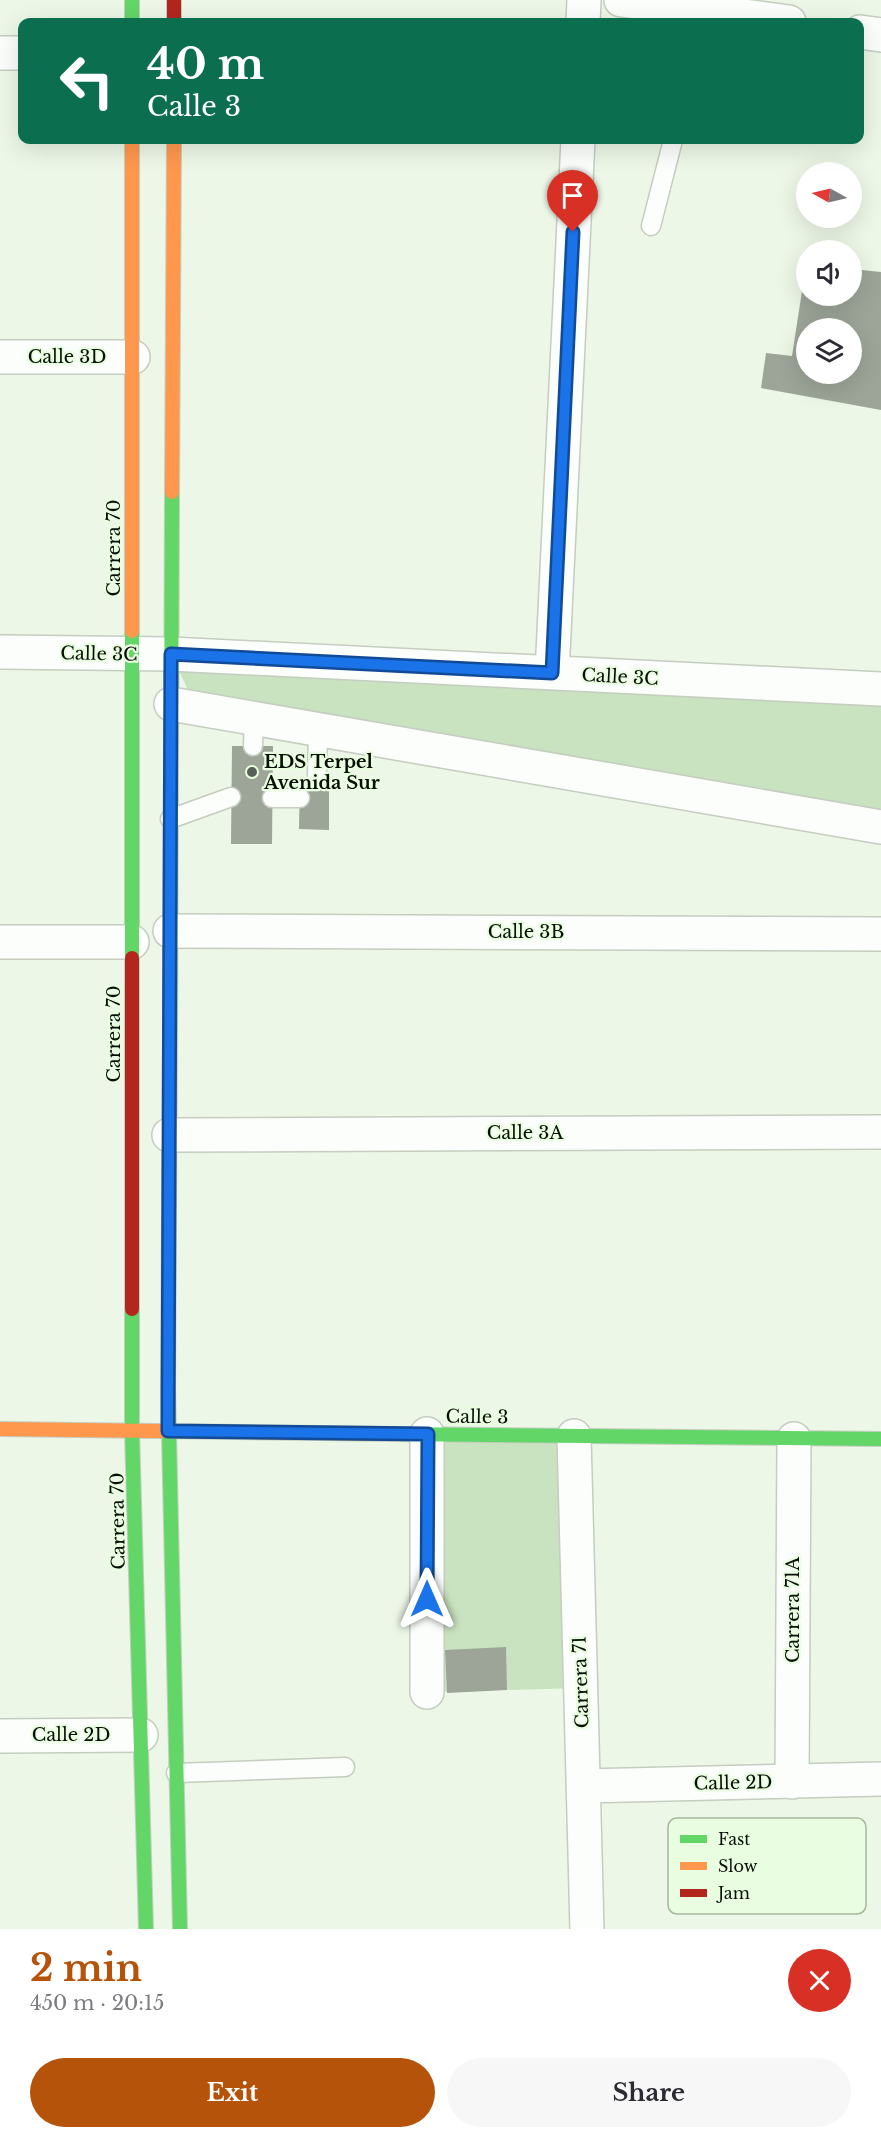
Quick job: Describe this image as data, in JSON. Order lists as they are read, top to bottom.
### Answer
{
  "streets": {
    "street": [
      "Calle 3D",
      "Carrera 70",
      "Calle 3C",
      "Calle 3B",
      "Calle 3A",
      "Calle 3",
      "Carrera 71A",
      "Carrera 71",
      "Calle 2D"
    ]
  },
  "crossings": [
    ["Calle 3D", "Carrera 70"],
    ["Carrera 70", "Calle 3C"],
    ["Carrera 70", "Calle 3"],
    ["Carrera 70", "Calle 2D"],
    ["Calle 3", "Carrera 71A"],
    ["Calle 3", "Carrera 71"],
    ["Carrera 71A", "Calle 2D"],
    ["Carrera 71", "Calle 2D"]
  ],
  "places": ["EDS Terpel Avenida Sur"],
  "legend": ["Fast", "Slow", "Jam"],
  "north": "left",
  "page": {
    "turn": ["40 m", "Calle 3"],
    "heading": ["2 min", "450 m · 20:15"],
    "buttons": ["Exit", "Share"]
  }
}
